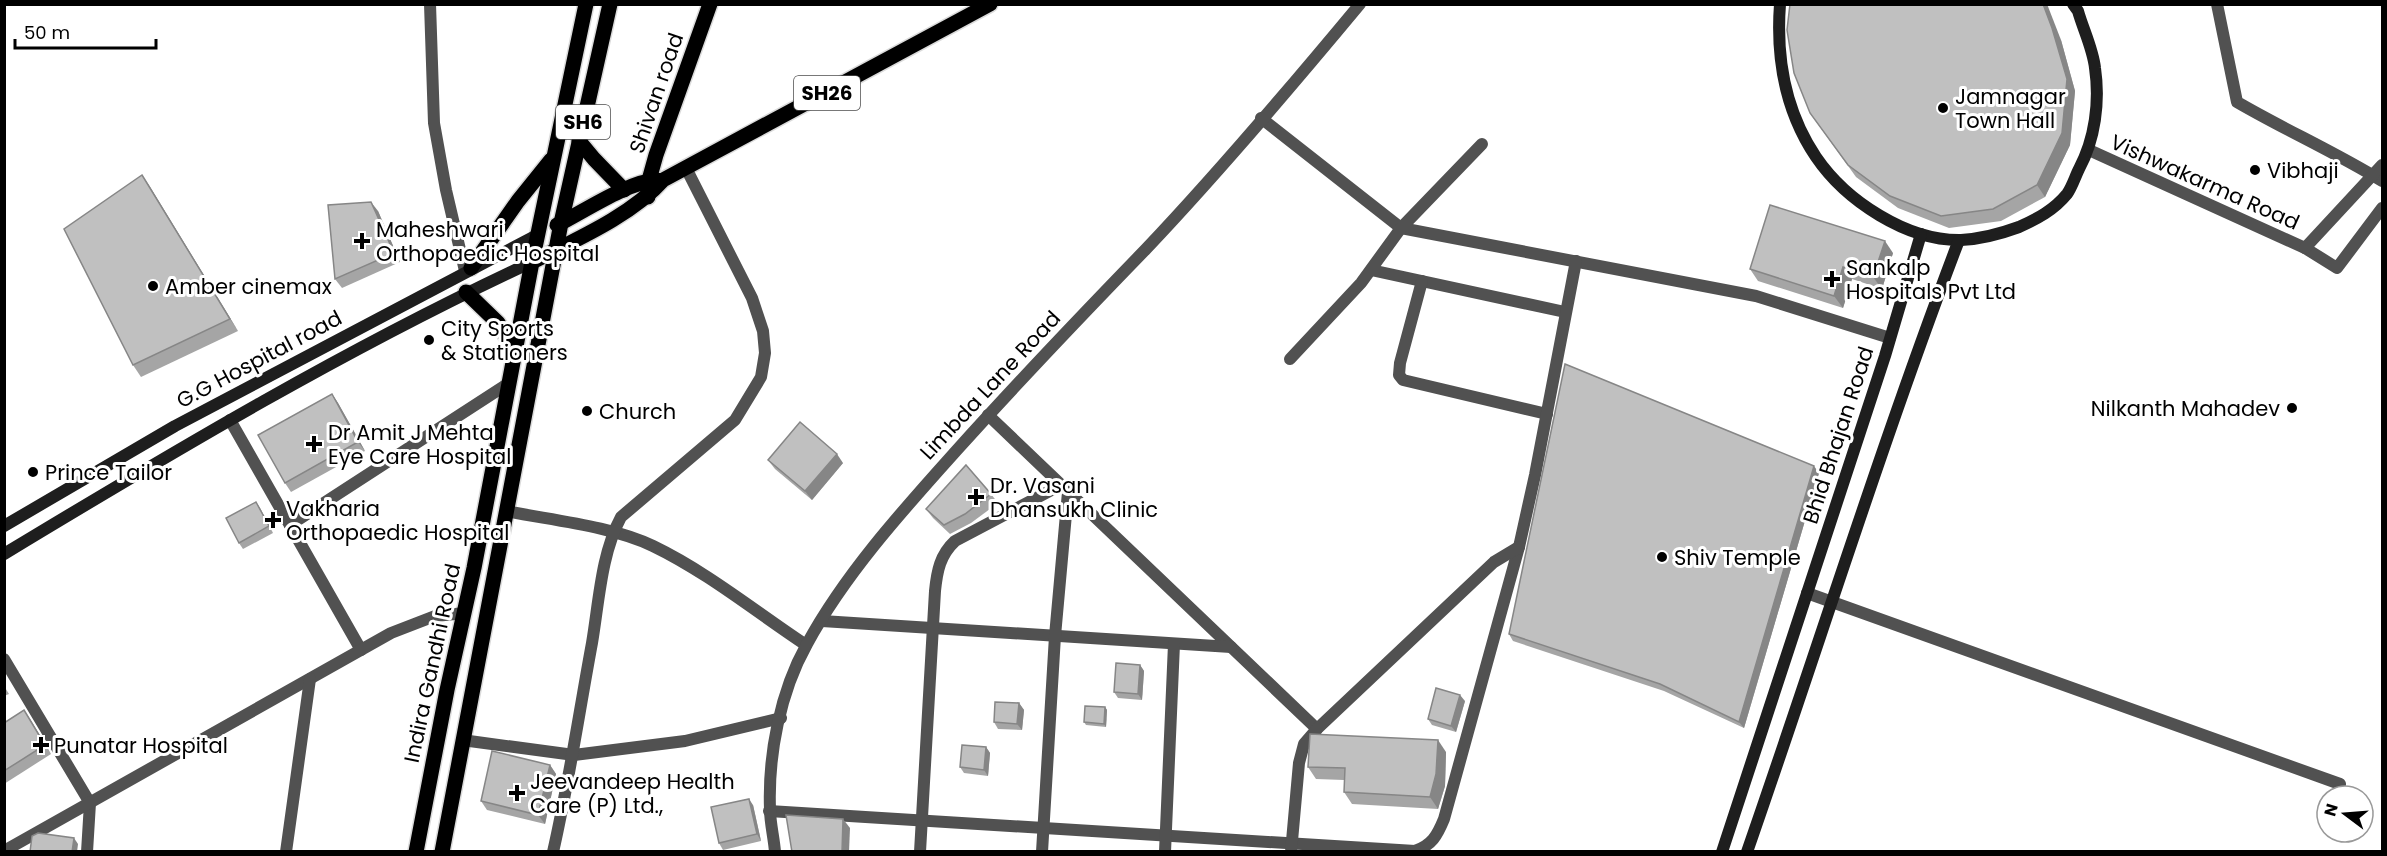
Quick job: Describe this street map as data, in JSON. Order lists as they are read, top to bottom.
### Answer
{
  "streets": {
    "main road": [
      "Shivan road",
      "SH26",
      "SH6",
      "G.G Hospital road",
      "Bhid Bhajan Road",
      "Indira Gandhi Road"
    ],
    "street": ["Vishwakarma Road", "Limbda Lane Road"]
  },
  "crossings": [
    ["Shivan road", "SH26"],
    ["Shivan road", "SH6"],
    ["Shivan road", "Indira Gandhi Road"],
    ["SH26", "SH6"],
    ["SH26", "G.G Hospital road"],
    ["SH26", "Indira Gandhi Road"],
    ["SH6", "G.G Hospital road"],
    ["SH6", "Indira Gandhi Road"],
    ["G.G Hospital road", "Indira Gandhi Road"]
  ],
  "places": {
    "other": [
      "Jamnagar Town Hall",
      "Vibhaji",
      "Amber cinemax",
      "City Sports & Stationers",
      "Nilkanth Mahadev",
      "Church",
      "Prince Tailor",
      "Shiv Temple"
    ],
    "health": [
      "Maheshwari Orthopaedic Hospital",
      "Sankalp Hospitals Pvt Ltd",
      "Dr Amit J Mehta Eye Care Hospital",
      "Dr. Vasani Dhansukh Clinic",
      "Vakharia Orthopaedic Hospital",
      "Punatar Hospital",
      "Jeevandeep Health Care (P) Ltd.,"
    ]
  },
  "scale_bar": "50 m",
  "north": "left"
}
